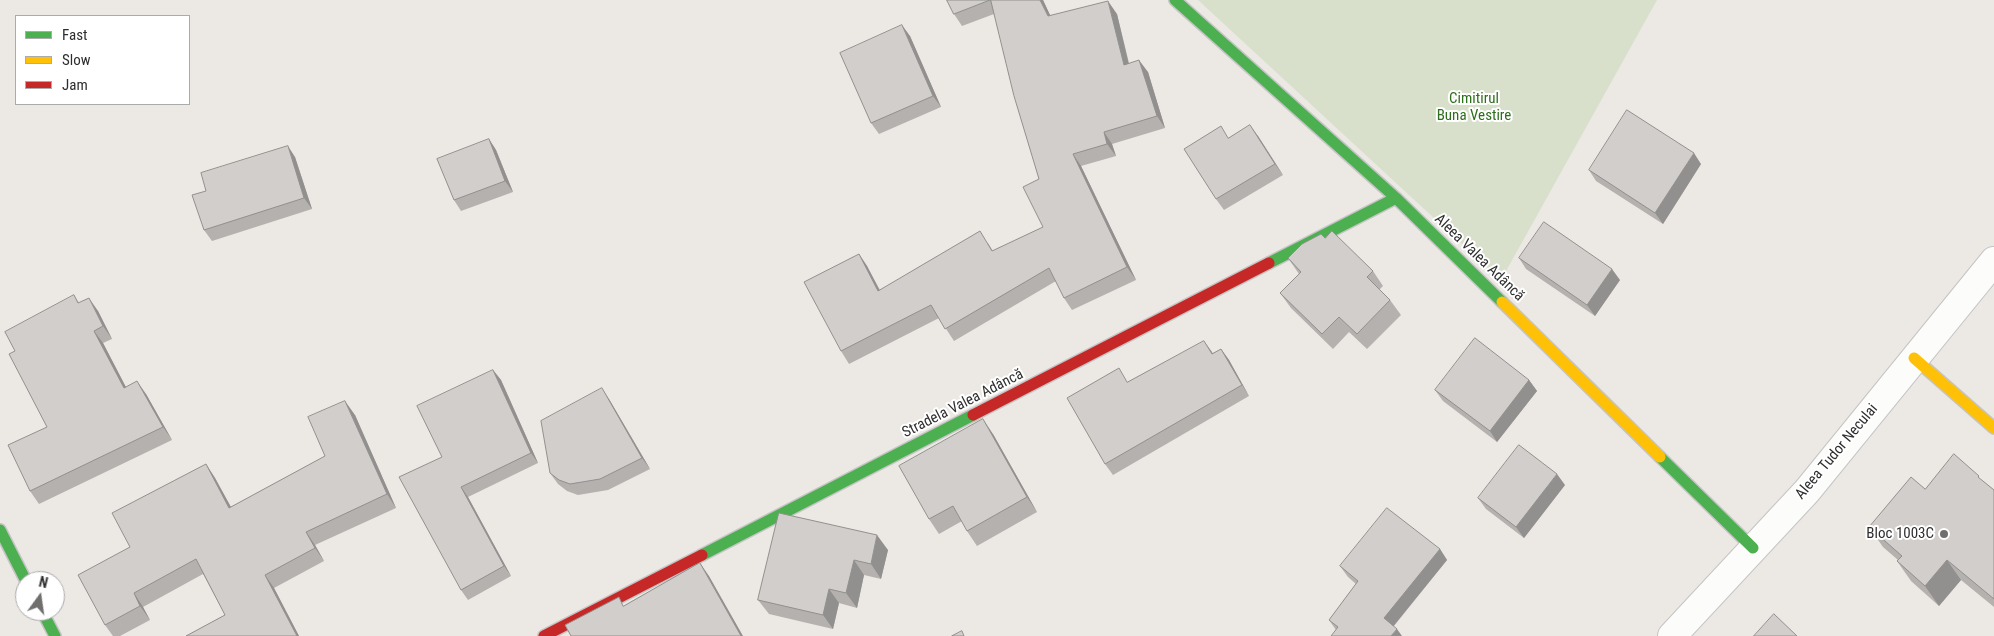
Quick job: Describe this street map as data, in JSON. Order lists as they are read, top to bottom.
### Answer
{
  "streets": {
    "street": ["Aleea Valea Adâncă", "Stradela Valea Adâncă", "Aleea Tudor Neculai"]
  },
  "crossings": [
    ["Aleea Valea Adâncă", "Stradela Valea Adâncă"],
    ["Aleea Valea Adâncă", "Aleea Tudor Neculai"]
  ],
  "parks": ["Cimitirul Buna Vestire"],
  "places": ["Bloc 1003C"],
  "legend": ["Fast", "Slow", "Jam"],
  "north": "top"
}
